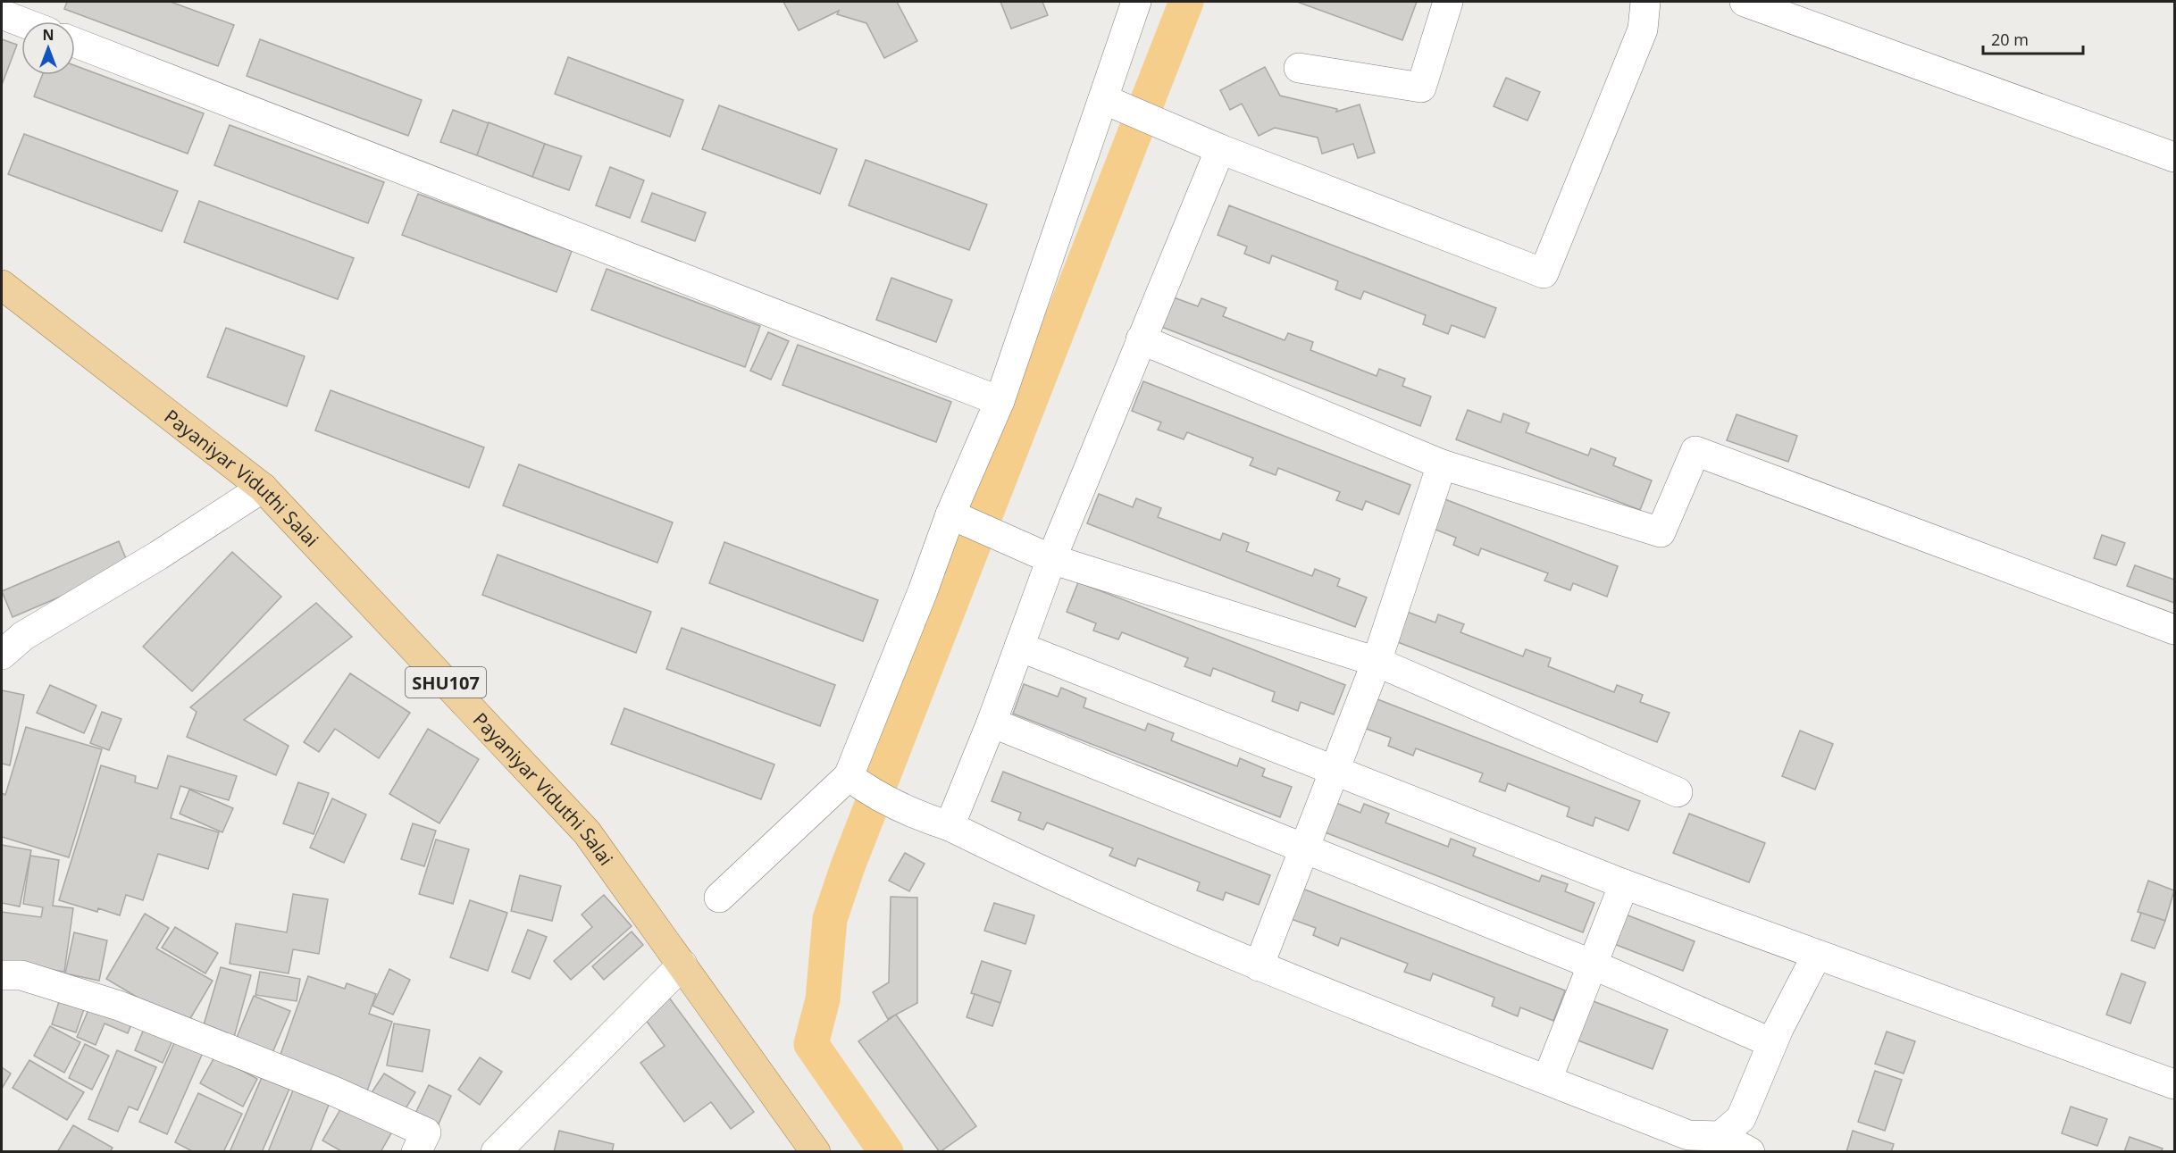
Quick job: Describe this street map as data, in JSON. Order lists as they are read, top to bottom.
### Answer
{
  "streets": {
    "main road": ["Payaniyar Viduthi Salai", "SHU107"]
  },
  "scale_bar": "20 m",
  "north": "top"
}
